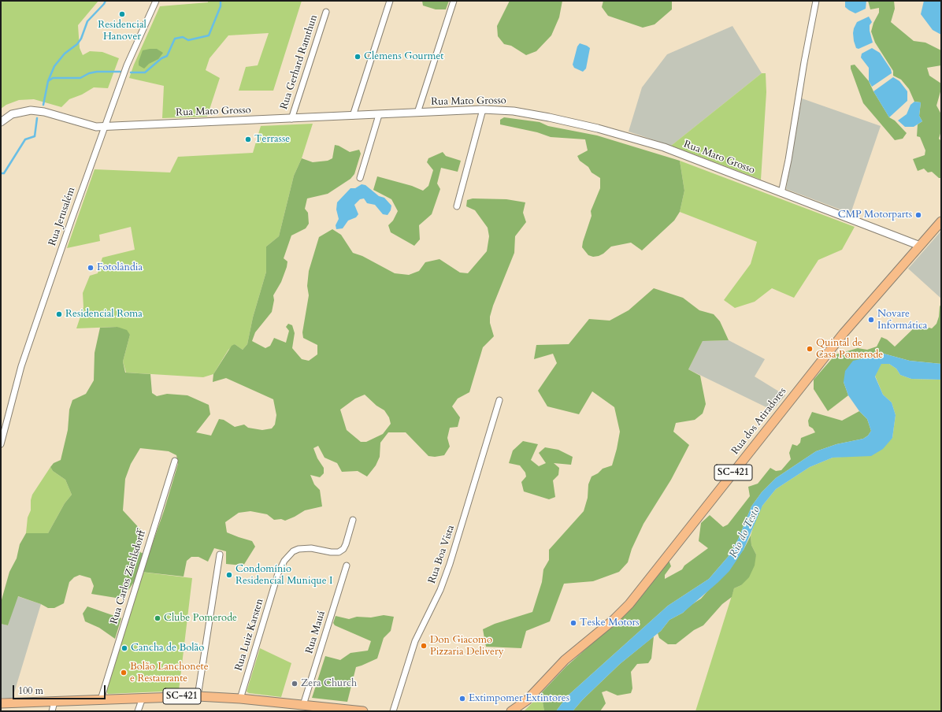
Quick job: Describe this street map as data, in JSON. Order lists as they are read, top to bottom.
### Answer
{
  "streets": {
    "main road": ["Rua dos Atiradores", "SC-421"],
    "street": [
      "Rua Gerhard Ramthun",
      "Rua Mato Grosso",
      "Rua Jerusalém",
      "Rua Boa Vista",
      "Rua Carlos Ziehlsdorff",
      "Rua Mauá",
      "Rua Luiz Karsten"
    ]
  },
  "crossings": [
    ["Rua Gerhard Ramthun", "Rua Mato Grosso"],
    ["Rua Mato Grosso", "Rua Jerusalém"],
    ["Rua Mato Grosso", "Rua dos Atiradores"],
    ["SC-421", "Rua Carlos Ziehlsdorff"],
    ["SC-421", "Rua Mauá"],
    ["SC-421", "Rua Luiz Karsten"]
  ],
  "water": ["Rio do Testo"],
  "places": [
    "Residencial Hanover",
    "Clemens Gourmet",
    "Terrasse",
    "CMP Motorparts",
    "Fotolândia",
    "Residencial Roma",
    "Novare Informática",
    "Quintal de Casa Pomerode",
    "Condomínio Residencial Munique I",
    "Clube Pomerode",
    "Teske Motors",
    "Don Giacomo Pizzaria Delivery",
    "Cancha de Bolão",
    "Bolão Lanchonete e Restaurante",
    "Zera Church",
    "Extimpomer Extintores"
  ],
  "scale_bar": "100 m"
}
